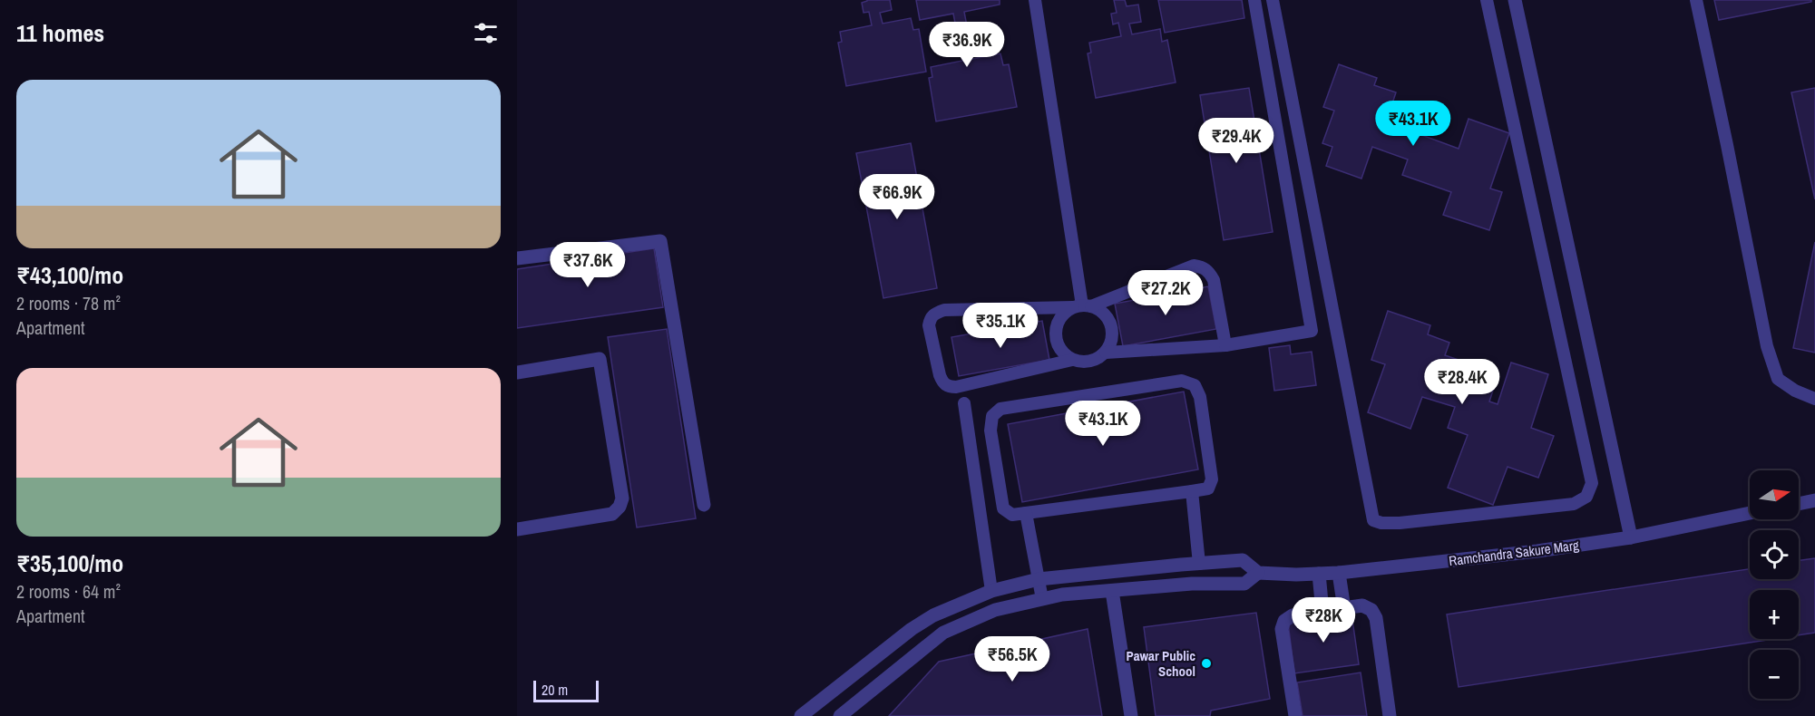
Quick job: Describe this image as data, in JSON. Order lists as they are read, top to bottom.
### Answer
{
  "streets": {
    "street": ["Ramchandra Sakure Marg"]
  },
  "places": ["Pawar Public School"],
  "scale_bar": "20 m",
  "north": "right",
  "page": {
    "heading": "11 homes",
    "price": [
      "₹36.9K",
      "₹43.1K",
      "₹29.4K",
      "₹66.9K",
      "₹37.6K",
      "₹27.2K",
      "₹35.1K",
      "₹28.4K",
      "₹43.1K",
      "₹28K",
      "₹56.5K"
    ],
    "list": [
      {
        "name": "₹43,100/mo",
        "note": "2 rooms · 78 m² · Apartment"
      },
      {
        "name": "₹35,100/mo",
        "note": "2 rooms · 64 m² · Apartment"
      }
    ],
    "map_buttons": ["+", "−"],
    "scale": "20 m"
  }
}
